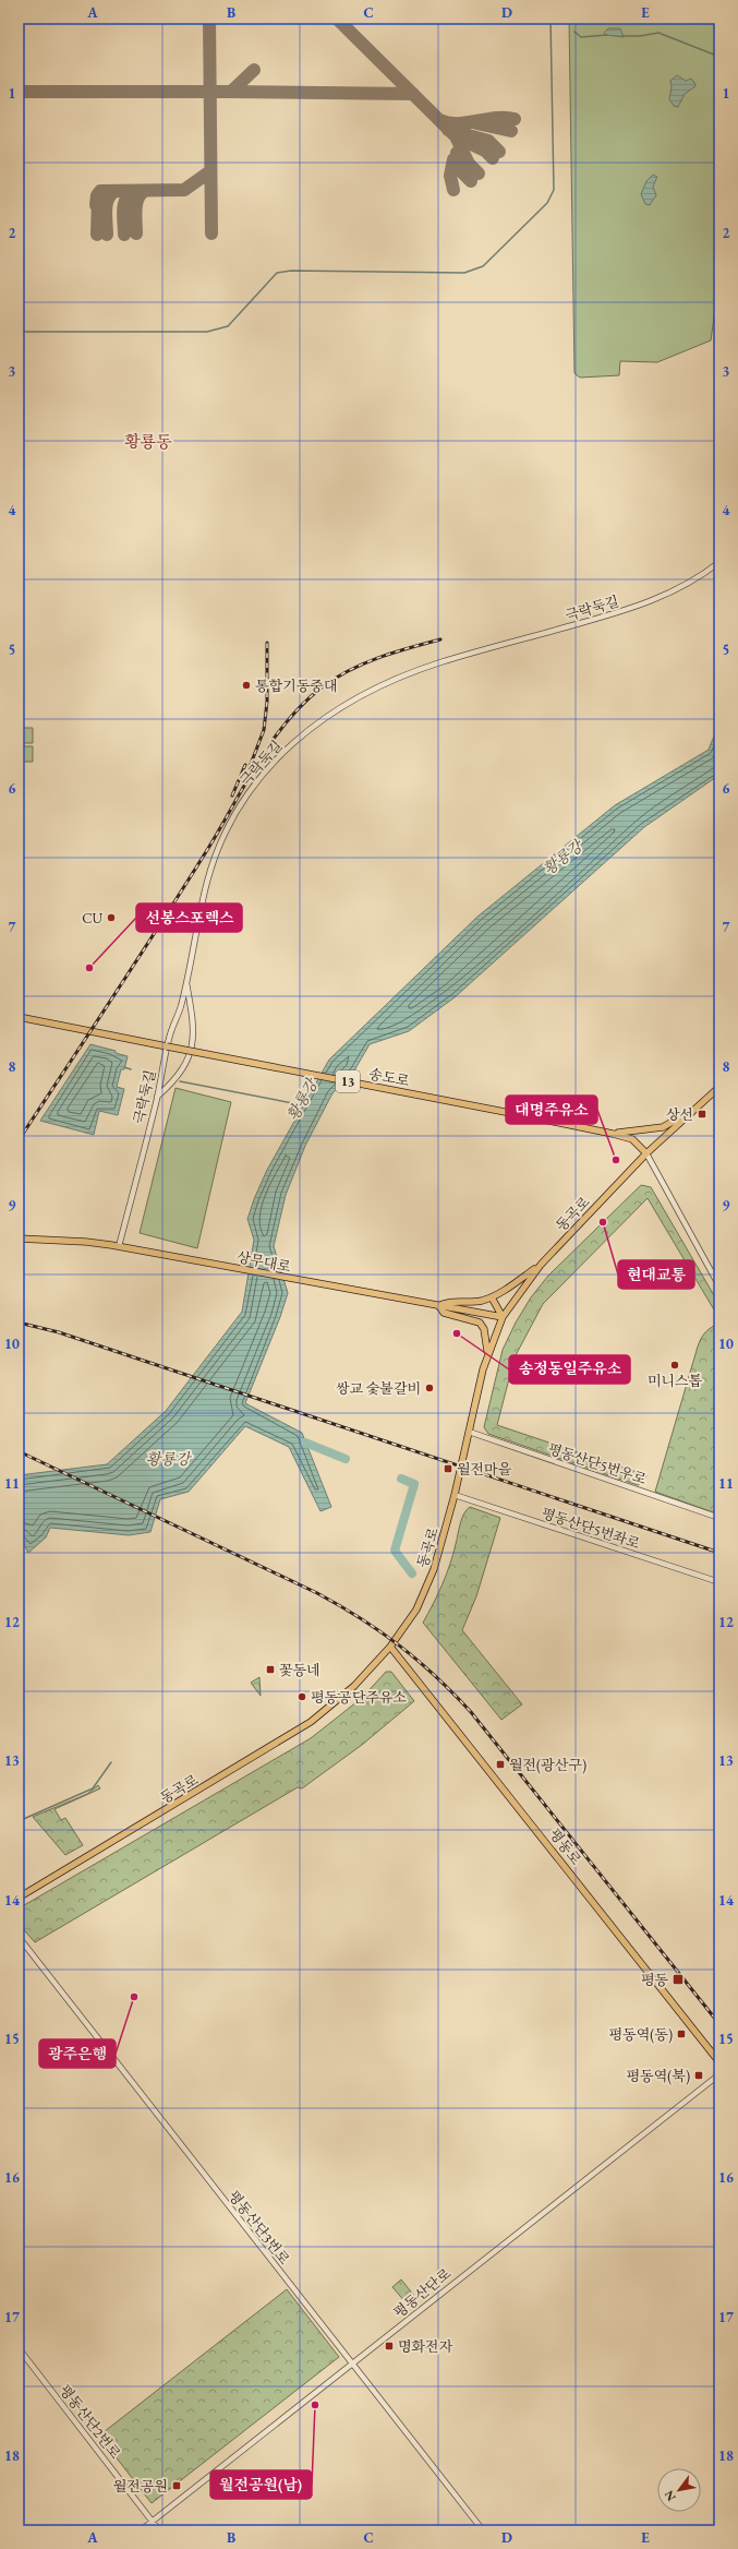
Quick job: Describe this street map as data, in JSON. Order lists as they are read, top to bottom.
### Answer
{
  "streets": {
    "main road": [
      "송도로",
      "13",
      "동곡로",
      "상무대로",
      "평동로"
    ],
    "street": [
      "극락둑길",
      "평동산단5번우로",
      "평동산단5번좌로",
      "평동산단3번로",
      "평동산단로",
      "평동산단2번로"
    ]
  },
  "crossings": [
    ["극락둑길", "송도로"],
    ["극락둑길", "상무대로"],
    ["송도로", "13"],
    ["송도로", "동곡로"],
    ["13", "동곡로"],
    ["동곡로", "상무대로"],
    ["동곡로", "평동산단5번우로"],
    ["동곡로", "평동산단5번좌로"],
    ["동곡로", "평동로"],
    ["평동산단3번로", "평동산단로"],
    ["평동산단로", "평동산단2번로"]
  ],
  "districts": ["황룡동"],
  "water": ["황룡강"],
  "places": {
    "other": [
      "통합기동중대",
      "CU",
      "선봉스포렉스",
      "대명주유소",
      "현대교통",
      "송정동일주유소",
      "미니스톱",
      "쌍교 숯불갈비",
      "평동공단주유소",
      "광주은행",
      "월전공원(남)"
    ],
    "transit": [
      "상선",
      "월전마을",
      "꽃동네",
      "월전(광산구)",
      "평동",
      "평동역(동)",
      "평동역(북)",
      "명화전자",
      "월전공원"
    ]
  },
  "north": "bottom left",
  "grid": {
    "columns": [
      "A",
      "B",
      "C",
      "D",
      "E"
    ],
    "rows": [
      "1",
      "2",
      "3",
      "4",
      "5",
      "6",
      "7",
      "8",
      "9",
      "10",
      "11",
      "12",
      "13",
      "14",
      "15",
      "16",
      "17",
      "18"
    ]
  }
}
